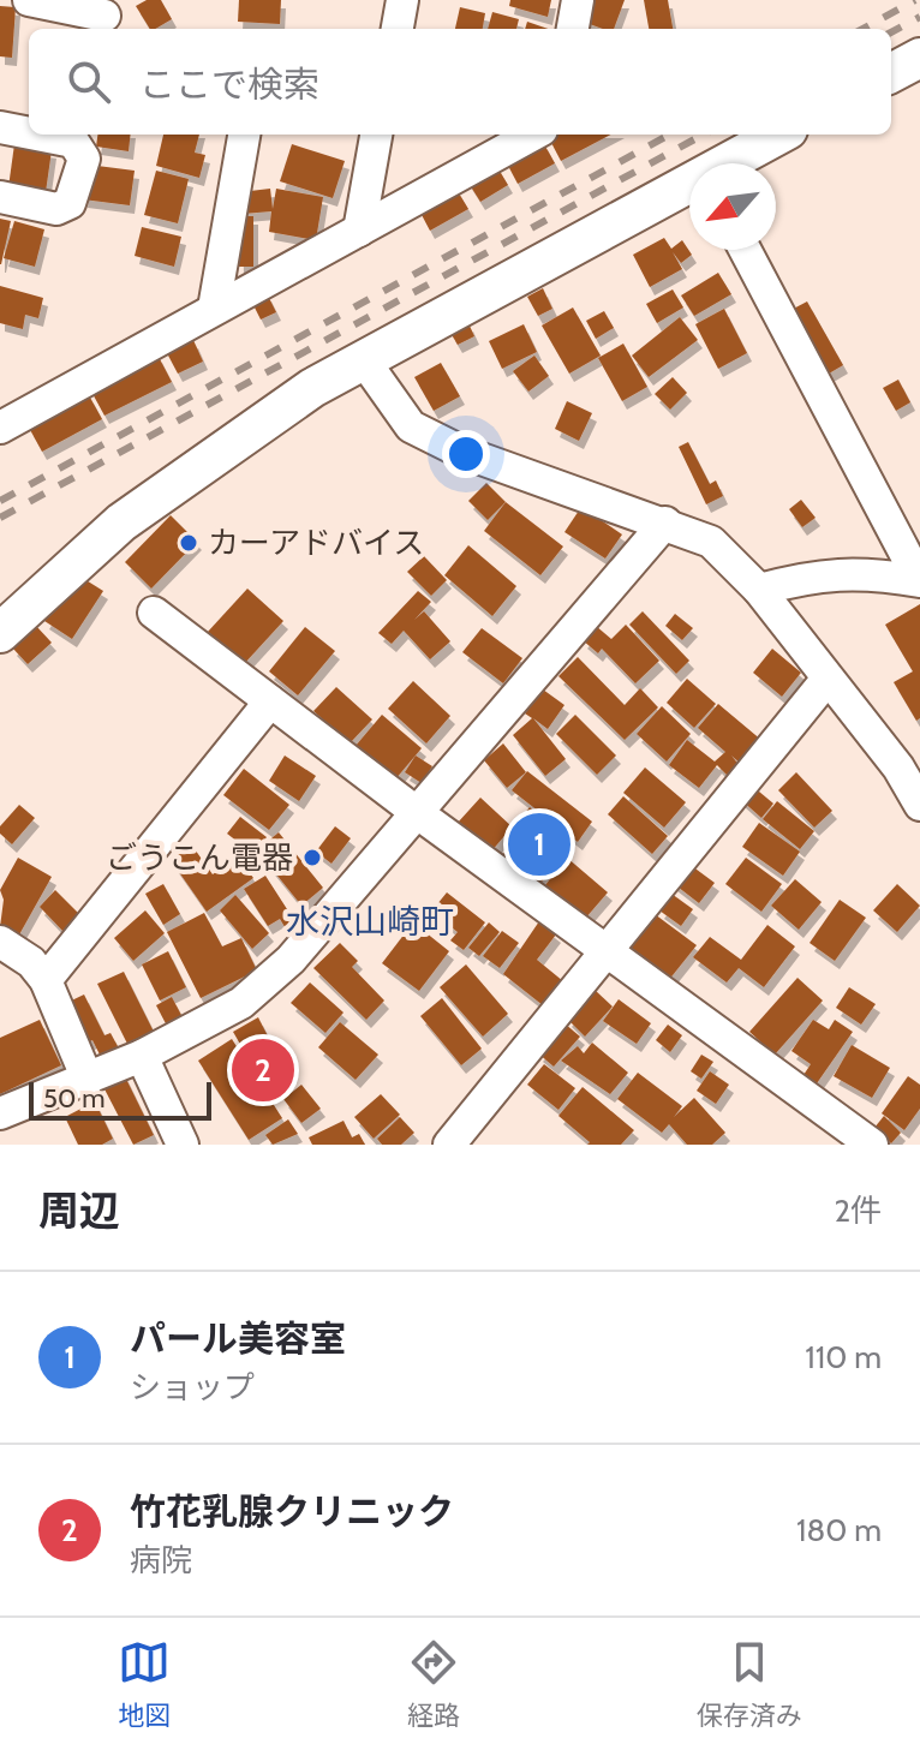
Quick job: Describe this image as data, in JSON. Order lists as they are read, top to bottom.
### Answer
{
  "districts": ["水沢山崎町"],
  "places": ["カーアドバイス", "ごうこん電器"],
  "scale_bar": "50 m",
  "north": "bottom left",
  "page": {
    "search": "ここで検索",
    "pins": ["1", "2"],
    "scale": "50 m",
    "heading": ["周辺", "2件"],
    "list": [
      {
        "mark": "1",
        "name": "パール美容室",
        "note": "ショップ",
        "value": "110 m"
      },
      {
        "mark": "2",
        "name": "竹花乳腺クリニック",
        "note": "病院",
        "value": "180 m"
      }
    ],
    "nav": ["地図", "経路", "保存済み"]
  }
}
